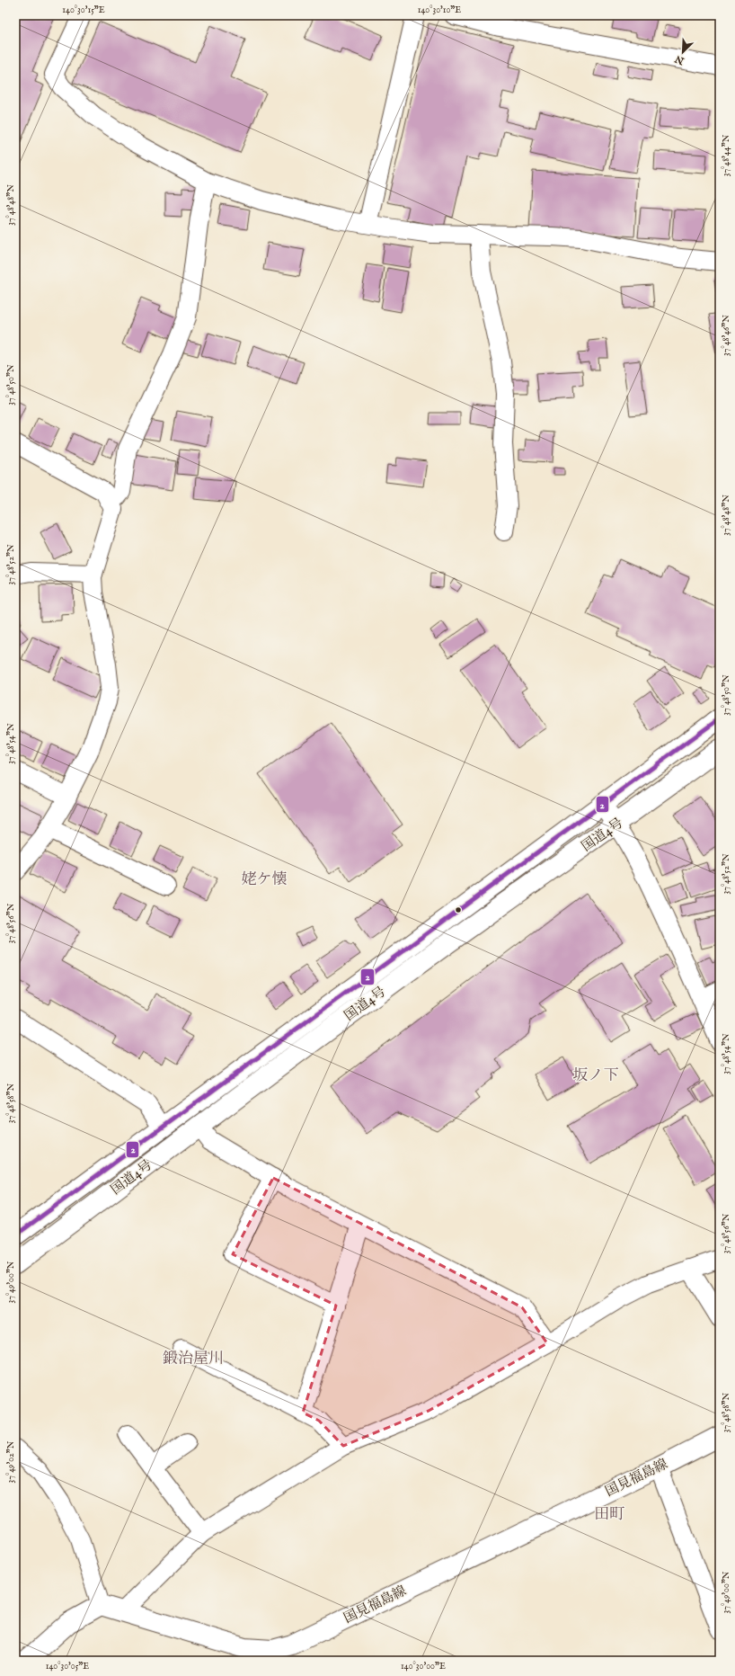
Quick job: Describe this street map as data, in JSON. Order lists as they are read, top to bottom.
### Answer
{
  "streets": {
    "main road": ["国道4号", "国見福島線"]
  },
  "districts": [
    "姥ケ懐",
    "坂ノ下",
    "鍛治屋川",
    "田町"
  ],
  "lines": ["transit line 2"],
  "north": "bottom left",
  "coordinates": [
    "140°30'15\"E",
    "140°30'10\"E",
    "37°48'44\"N",
    "37°48'48\"N",
    "37°48'46\"N",
    "37°48'50\"N",
    "37°48'52\"N",
    "37°48'54\"N",
    "37°48'56\"N",
    "37°48'58\"N",
    "37°49'00\"N",
    "37°49'02\"N",
    "140°30'05\"E",
    "140°30'00\"E"
  ]
}
